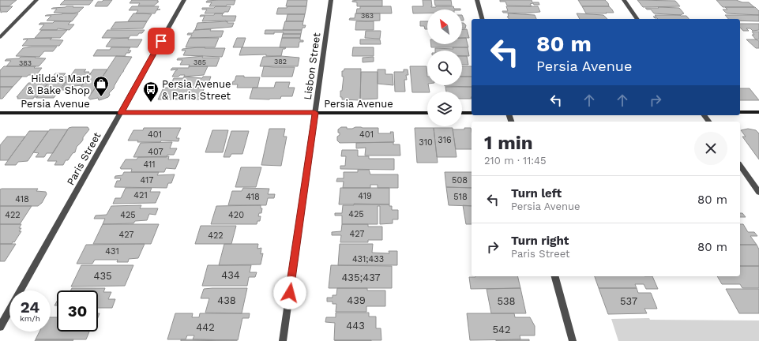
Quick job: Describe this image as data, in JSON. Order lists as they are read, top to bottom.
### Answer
{
  "streets": {
    "street": ["Lisbon Street", "Persia Avenue", "Paris Street"]
  },
  "crossings": [
    ["Lisbon Street", "Persia Avenue"],
    ["Persia Avenue", "Paris Street"]
  ],
  "places": {
    "shop": ["Hilda's Mart & Bake Shop"],
    "bus stop": ["Persia Avenue & Paris Street"]
  },
  "house_numbers": [
    "363",
    "382",
    "385",
    "383",
    "401",
    "401",
    "316",
    "310",
    "407",
    "411",
    "417",
    "508",
    "421",
    "419",
    "418",
    "518",
    "418",
    "425",
    "422",
    "425",
    "420",
    "427",
    "427",
    "422",
    "431",
    "431;433",
    "434",
    "435",
    "435;437",
    "438",
    "439",
    "538",
    "537",
    "443",
    "442",
    "542"
  ],
  "north": "top left",
  "page": {
    "turn": ["80 m", "Persia Avenue"],
    "heading": ["1 min", "210 m · 11:45"],
    "list": [
      {
        "name": "Turn left",
        "note": "Persia Avenue",
        "value": "80 m"
      },
      {
        "name": "Turn right",
        "note": "Paris Street",
        "value": "80 m"
      }
    ],
    "speed": "24 km/h",
    "limit": "30"
  }
}
